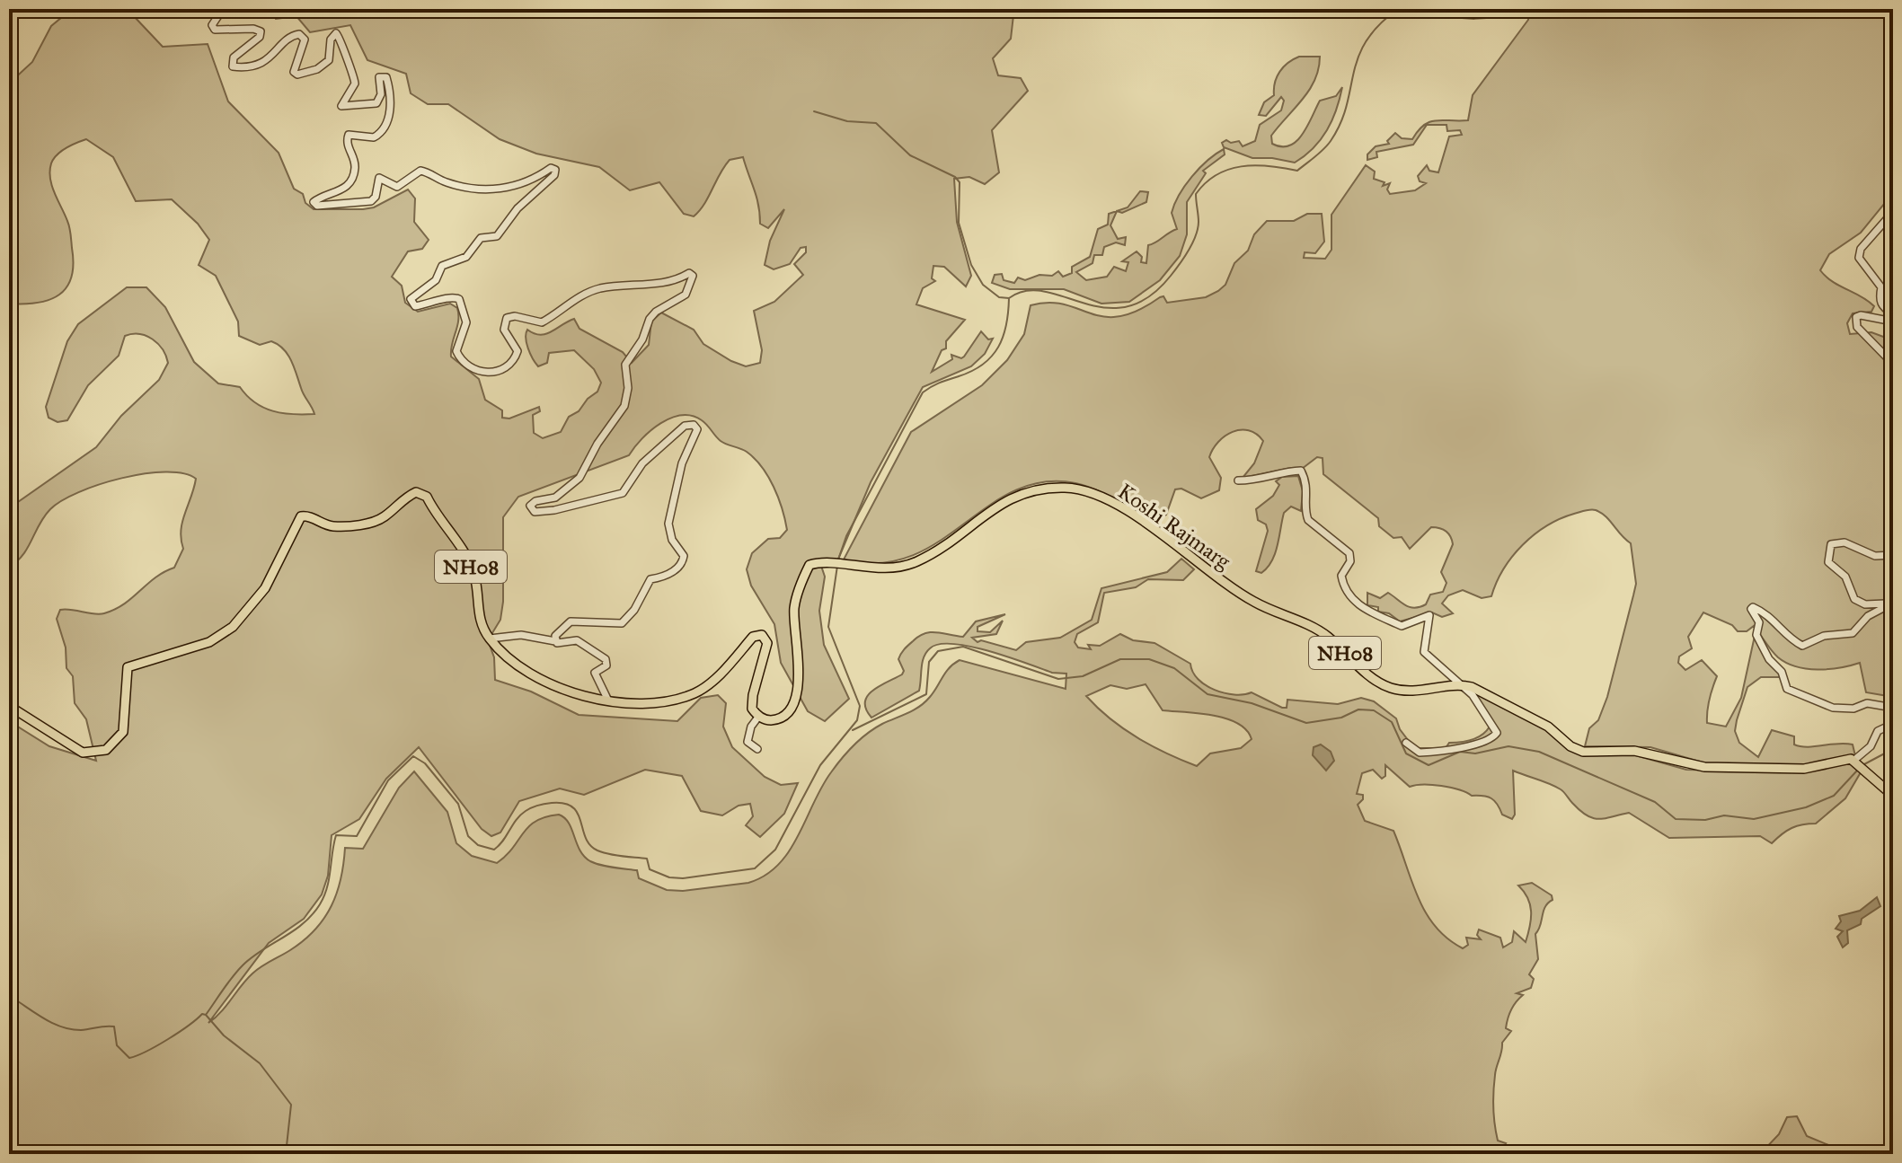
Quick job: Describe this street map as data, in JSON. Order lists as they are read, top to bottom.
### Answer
{
  "streets": {
    "main road": ["Koshi Rajmarg", "NH08"]
  }
}
